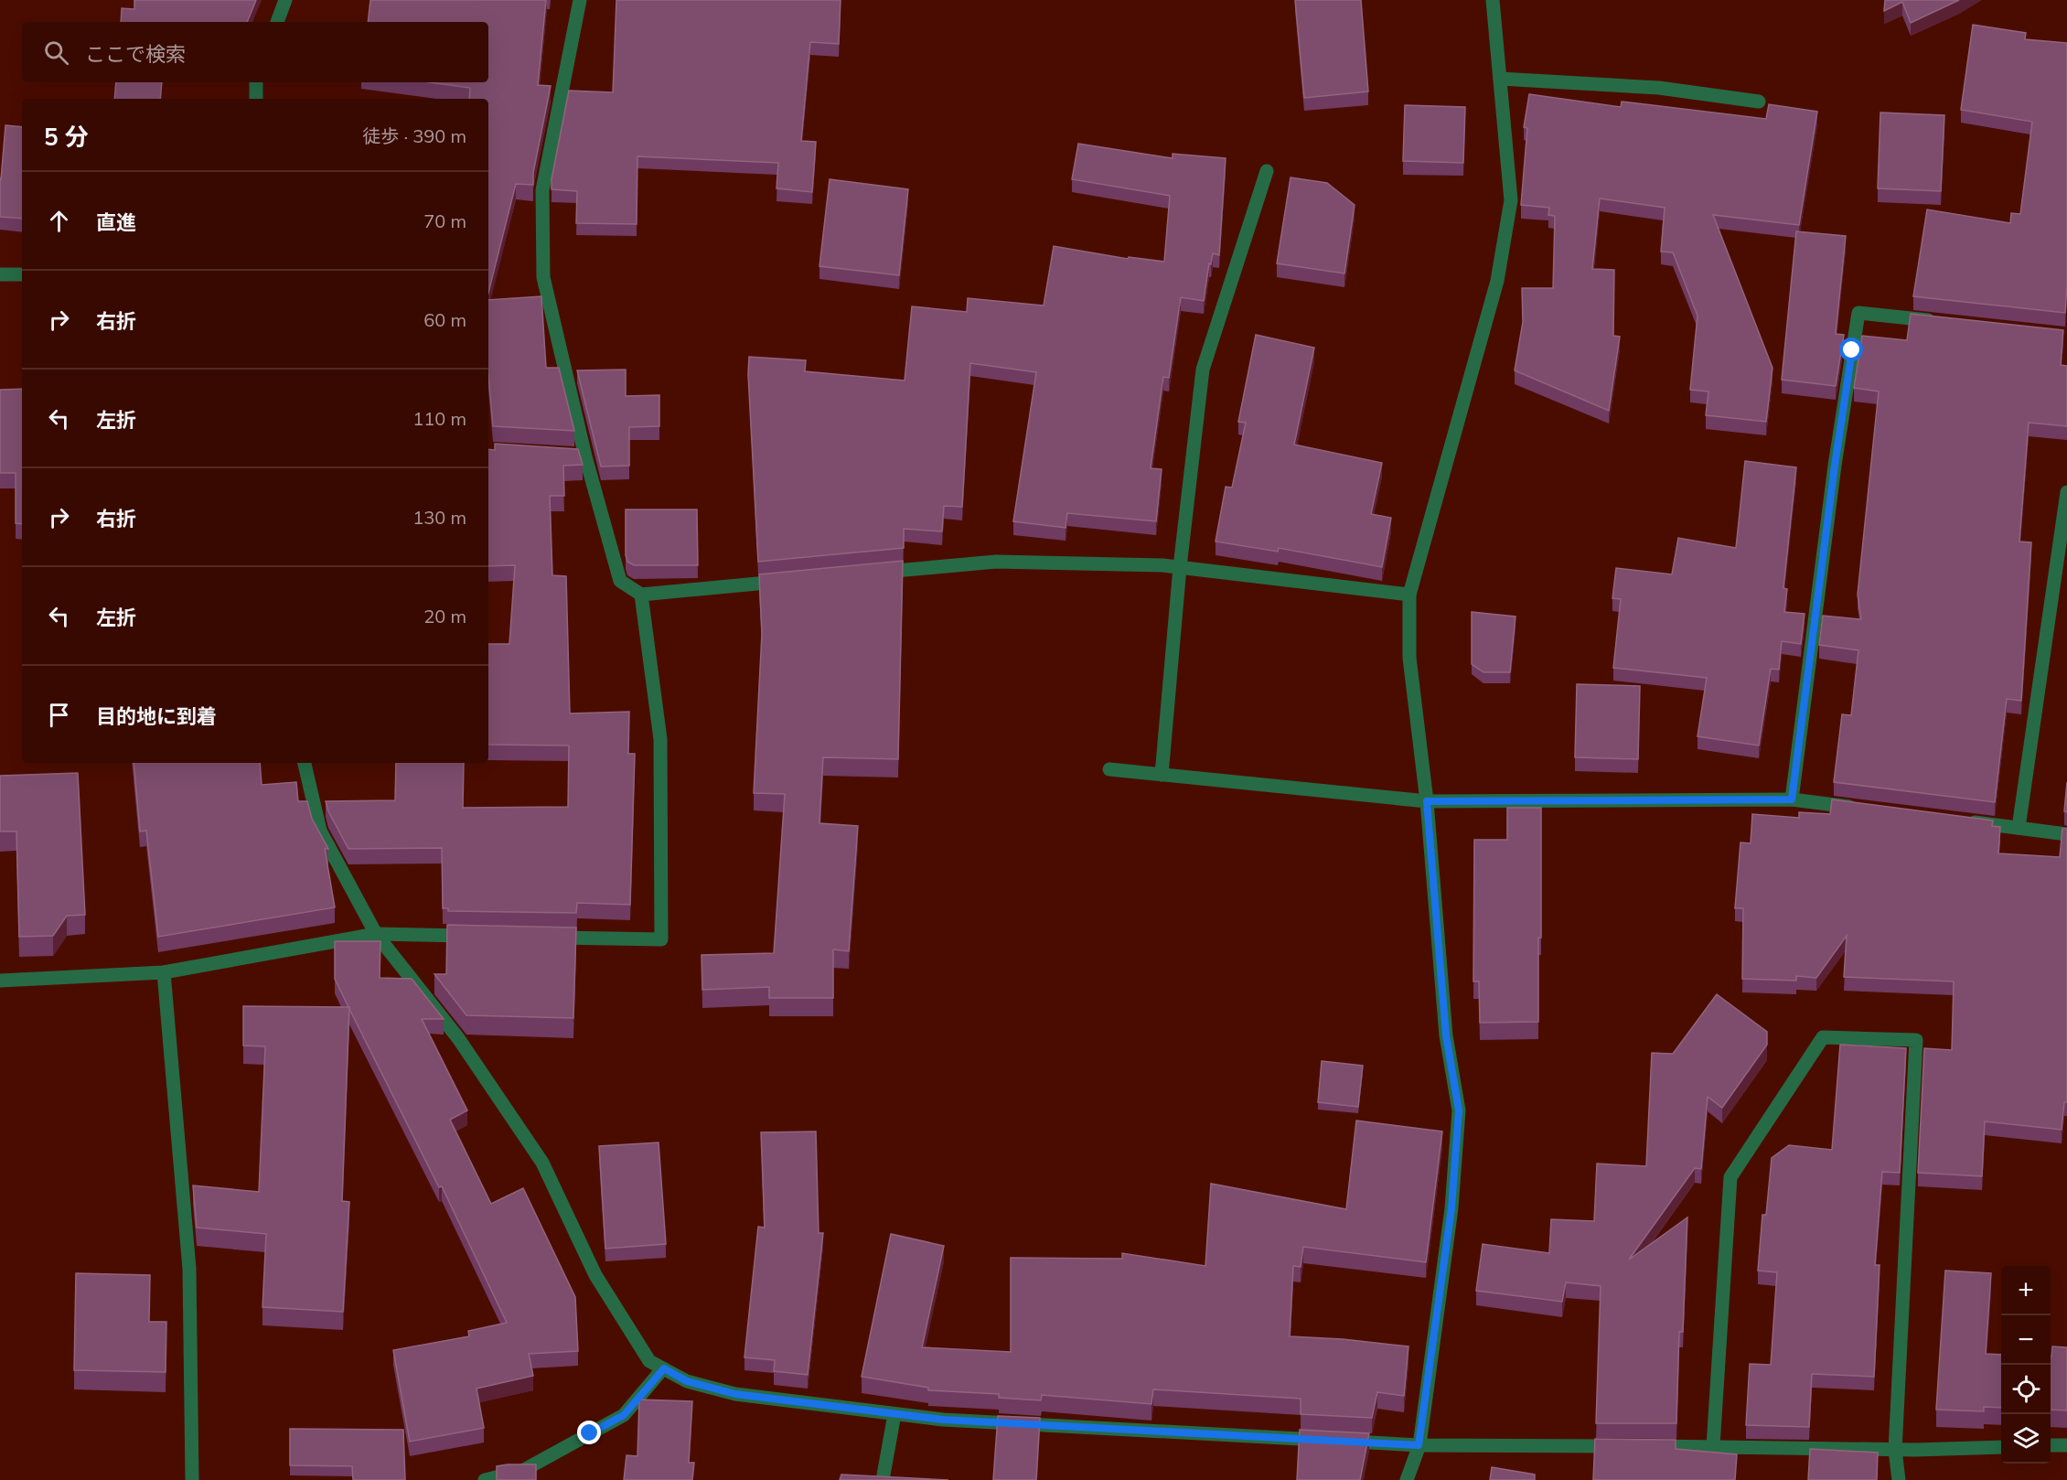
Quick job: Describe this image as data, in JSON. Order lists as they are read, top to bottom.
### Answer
{
  "page": {
    "search": "ここで検索",
    "heading": ["5 分", "徒歩 · 390 m"],
    "list": [
      ["直進", "70 m"],
      ["右折", "60 m"],
      ["左折", "110 m"],
      ["右折", "130 m"],
      ["左折", "20 m"],
      "目的地に到着"
    ],
    "map_buttons": ["+", "−"]
  }
}
